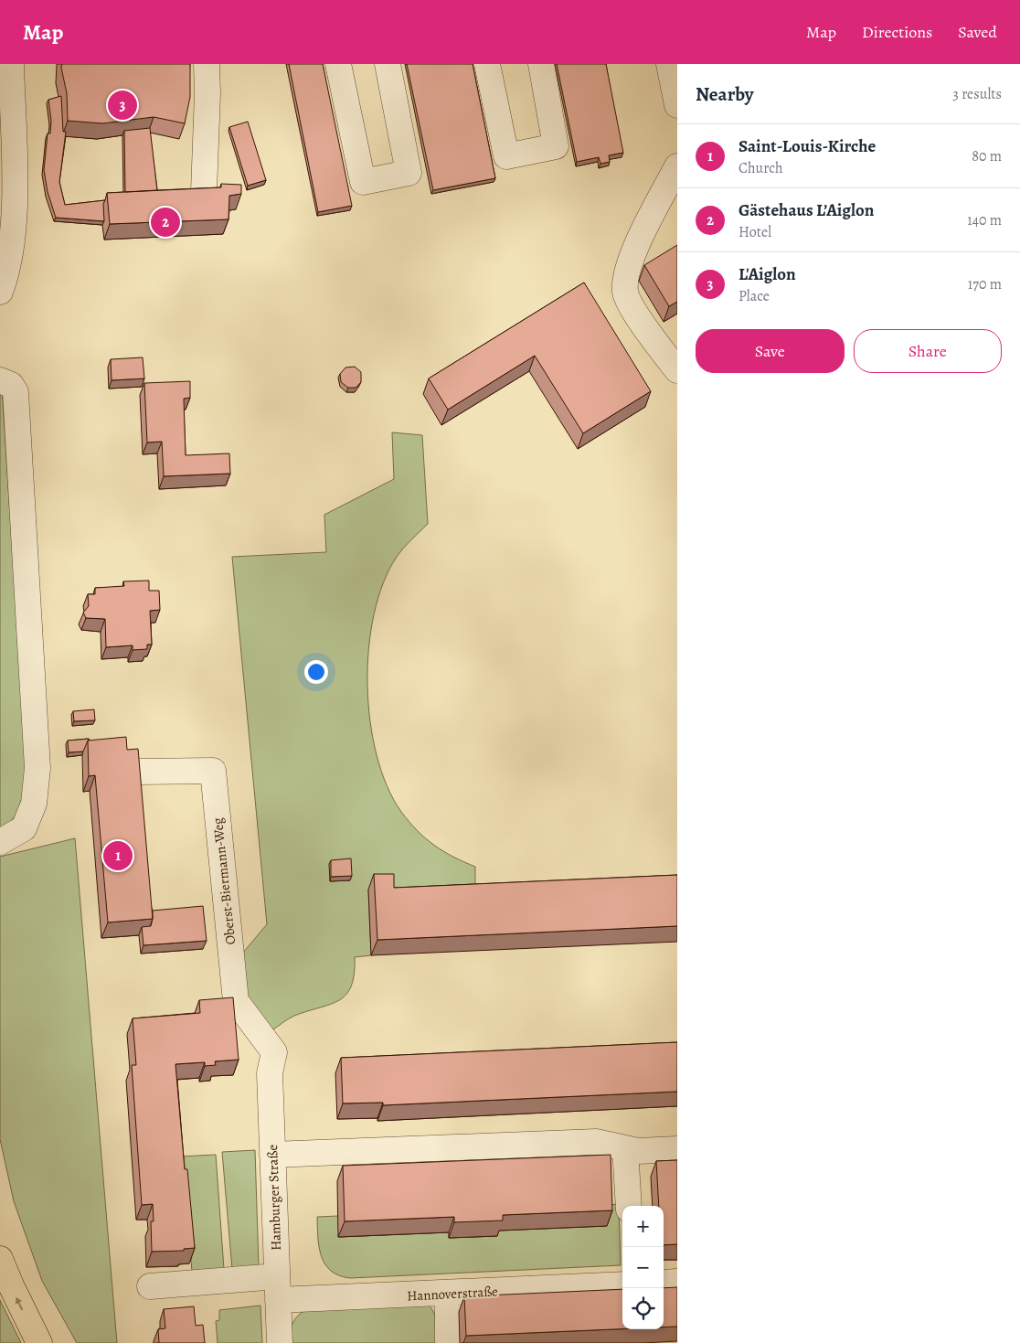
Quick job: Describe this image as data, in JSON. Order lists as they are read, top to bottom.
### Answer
{
  "streets": {
    "lane": ["Oberst-Biermann-Weg", "Hamburger Straße", "Hannoverstraße"]
  },
  "crossings": [
    ["Oberst-Biermann-Weg", "Hamburger Straße"],
    ["Hamburger Straße", "Hannoverstraße"]
  ],
  "page": {
    "header": "Map",
    "nav": ["Map", "Directions", "Saved"],
    "heading": ["Nearby", "3 results"],
    "pins": ["3", "2", "1"],
    "list": [
      {
        "mark": "1",
        "name": "Saint-Louis-Kirche",
        "note": "Church",
        "value": "80 m"
      },
      {
        "mark": "2",
        "name": "Gästehaus L’Aiglon",
        "note": "Hotel",
        "value": "140 m"
      },
      {
        "mark": "3",
        "name": "L'Aiglon",
        "note": "Place",
        "value": "170 m"
      }
    ],
    "buttons": ["Save", "Share"],
    "map_buttons": ["+", "−"]
  }
}
